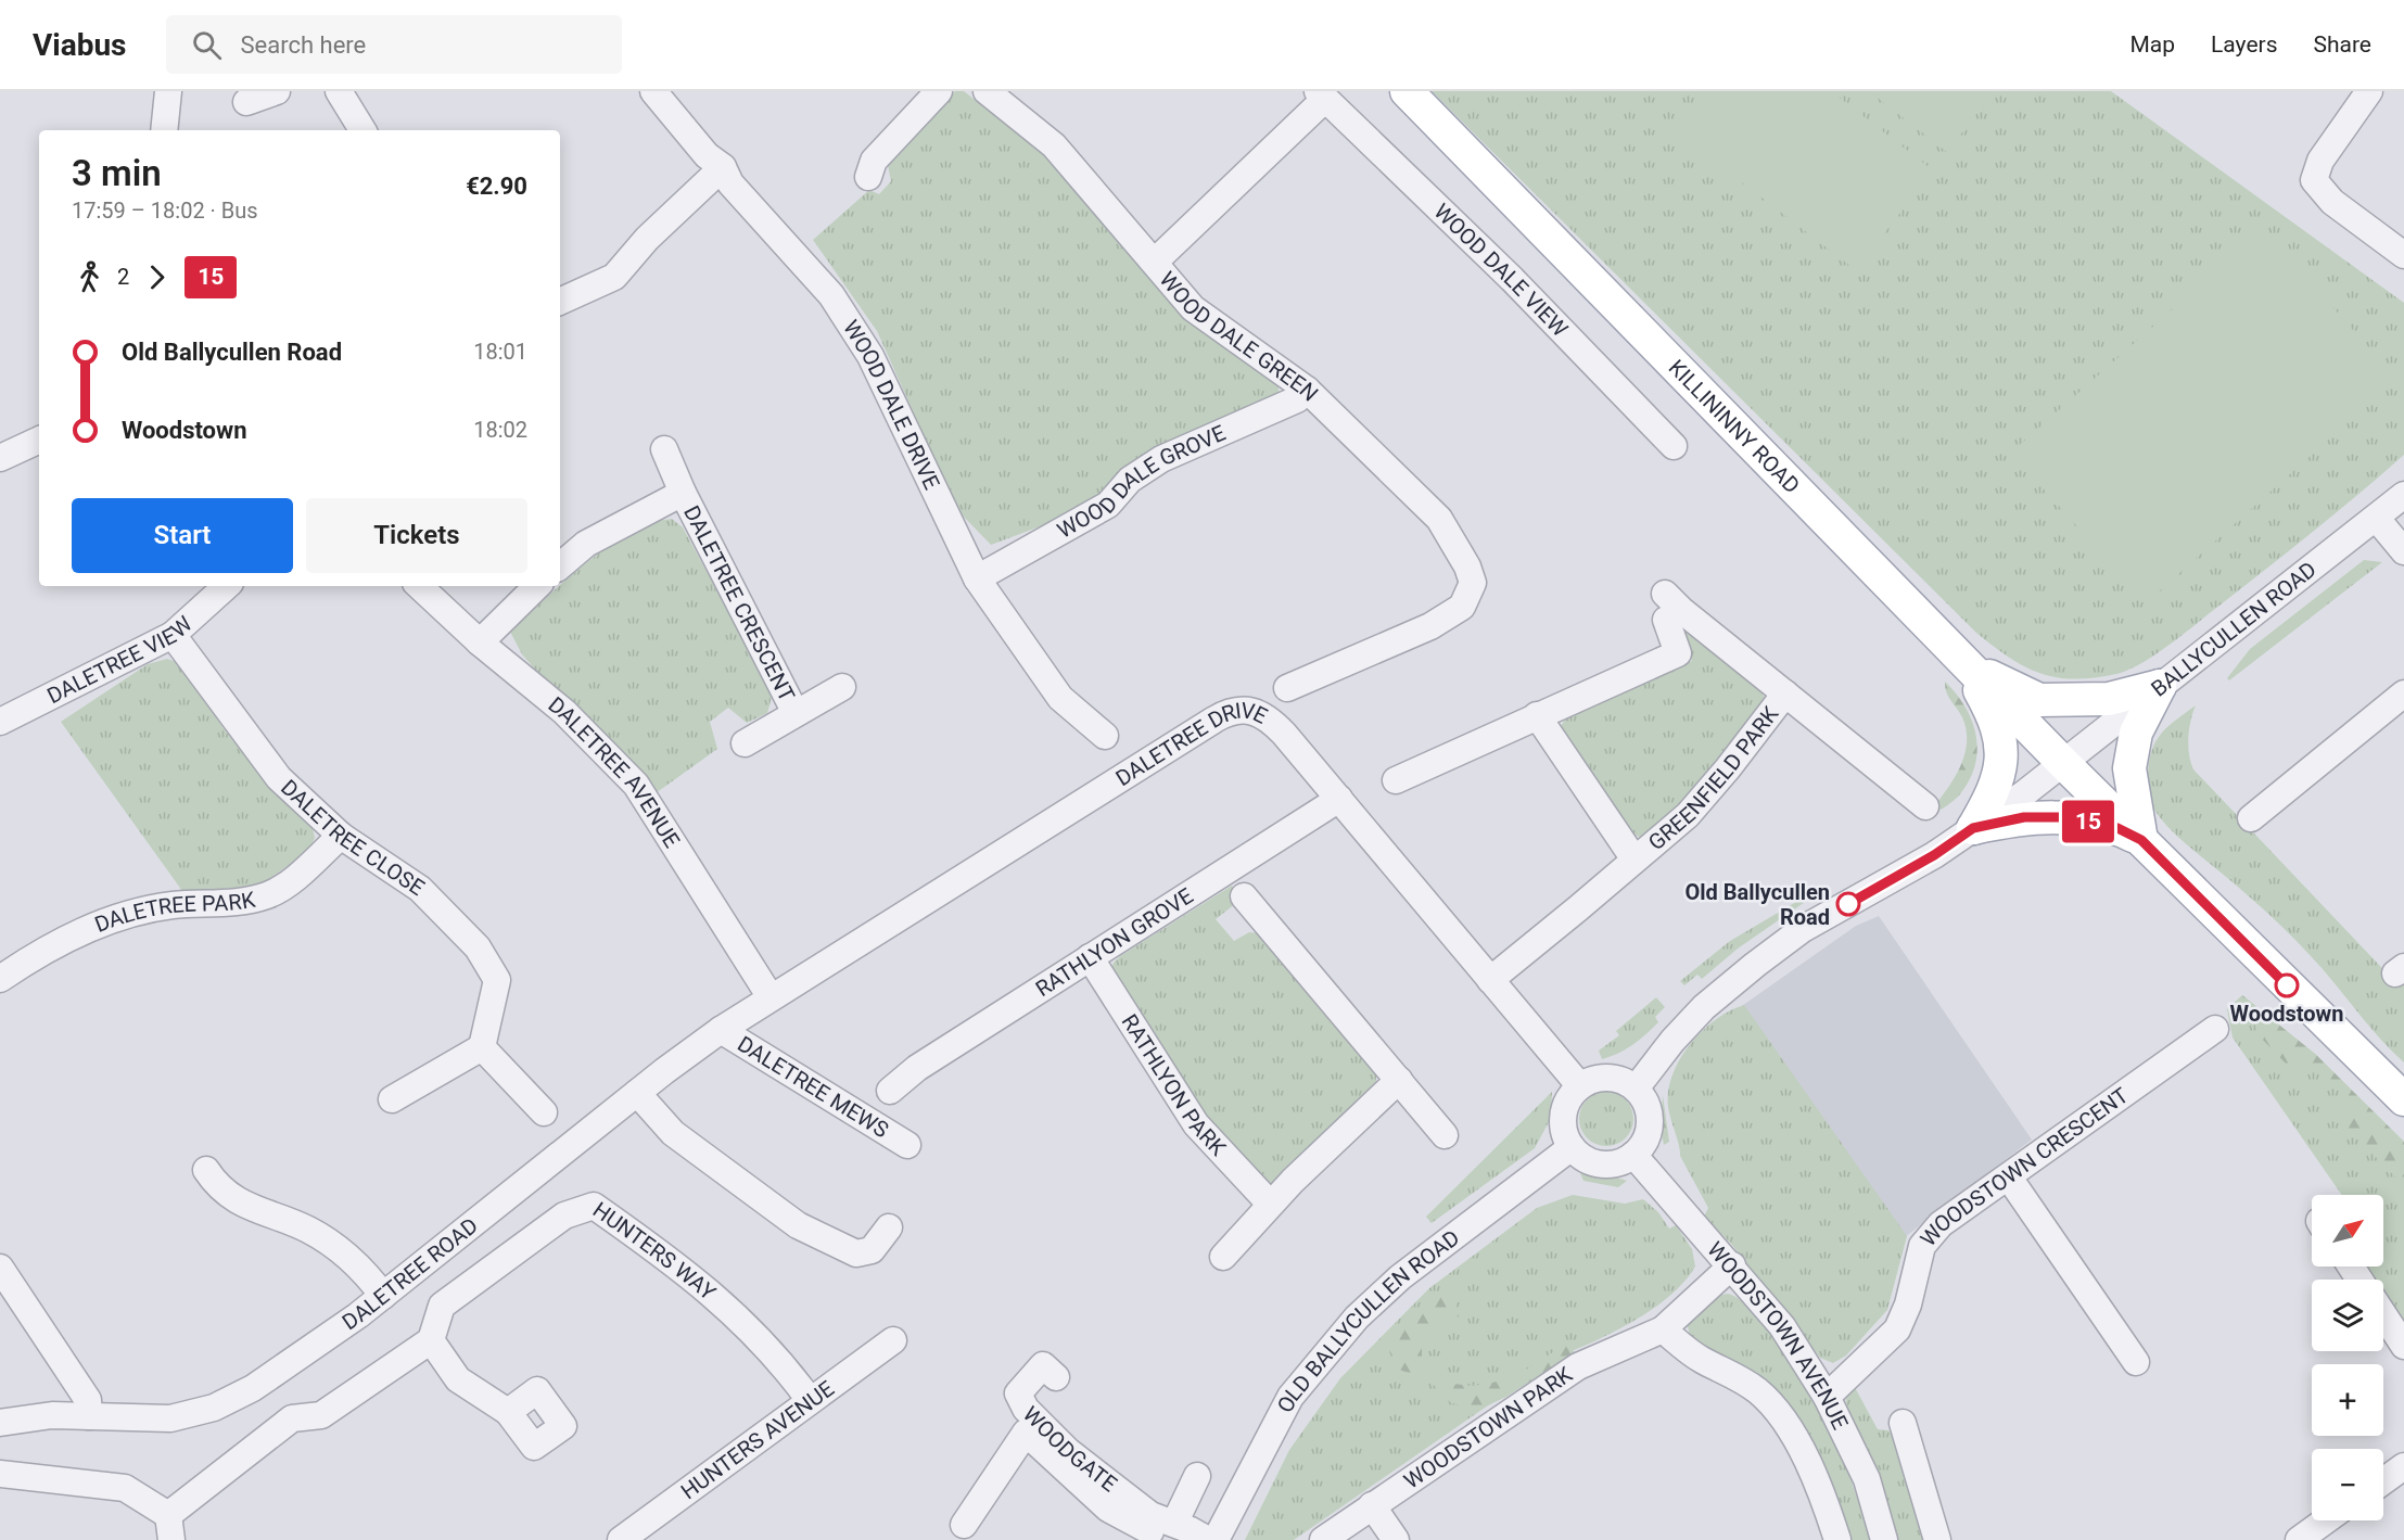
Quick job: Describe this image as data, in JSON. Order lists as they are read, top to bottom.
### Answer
{
  "streets": {
    "main road": ["KILLININNY ROAD"],
    "street": [
      "WOOD DALE VIEW",
      "WOOD DALE GREEN",
      "WOOD DALE DRIVE",
      "WOOD DALE GROVE",
      "DALETREE CRESCENT",
      "BALLYCULLEN ROAD",
      "DALETREE VIEW",
      "DALETREE DRIVE",
      "DALETREE AVENUE",
      "GREENFIELD PARK",
      "DALETREE CLOSE",
      "DALETREE PARK",
      "RATHLYON GROVE",
      "RATHLYON PARK",
      "DALETREE MEWS",
      "WOODSTOWN CRESCENT",
      "HUNTERS WAY",
      "DALETREE ROAD",
      "OLD BALLYCULLEN ROAD",
      "WOODSTOWN AVENUE",
      "WOODSTOWN PARK",
      "HUNTERS AVENUE",
      "WOODGATE"
    ]
  },
  "crossings": [
    ["WOOD DALE VIEW", "WOOD DALE GREEN"],
    ["WOOD DALE GREEN", "WOOD DALE GROVE"],
    ["WOOD DALE DRIVE", "WOOD DALE GROVE"],
    ["KILLININNY ROAD", "BALLYCULLEN ROAD"],
    ["DALETREE VIEW", "DALETREE CLOSE"],
    ["DALETREE DRIVE", "DALETREE AVENUE"],
    ["DALETREE DRIVE", "GREENFIELD PARK"],
    ["DALETREE DRIVE", "RATHLYON GROVE"],
    ["DALETREE DRIVE", "DALETREE ROAD"],
    ["DALETREE DRIVE", "OLD BALLYCULLEN ROAD"],
    ["DALETREE DRIVE", "WOODSTOWN AVENUE"],
    ["DALETREE AVENUE", "DALETREE ROAD"],
    ["DALETREE CLOSE", "DALETREE PARK"],
    ["RATHLYON GROVE", "RATHLYON PARK"],
    ["DALETREE MEWS", "DALETREE ROAD"],
    ["WOODSTOWN CRESCENT", "WOODSTOWN AVENUE"],
    ["HUNTERS WAY", "HUNTERS AVENUE"],
    ["OLD BALLYCULLEN ROAD", "WOODSTOWN AVENUE"],
    ["WOODSTOWN AVENUE", "WOODSTOWN PARK"]
  ],
  "places": ["Old Ballycullen Road", "Woodstown"],
  "lines": ["bus line 15"],
  "north": "top right",
  "page": {
    "header": "Viabus",
    "search": "Search here",
    "nav": ["Map", "Layers", "Share"],
    "on_map": "15",
    "heading": ["3 min", "17:59 – 18:02 · Bus", "€2.90"],
    "legs": ["2", "15"],
    "list": [
      {
        "name": "Old Ballycullen Road",
        "value": "18:01"
      },
      {
        "name": "Woodstown",
        "value": "18:02"
      }
    ],
    "buttons": ["Start", "Tickets"],
    "map_buttons": ["+", "−"]
  }
}
